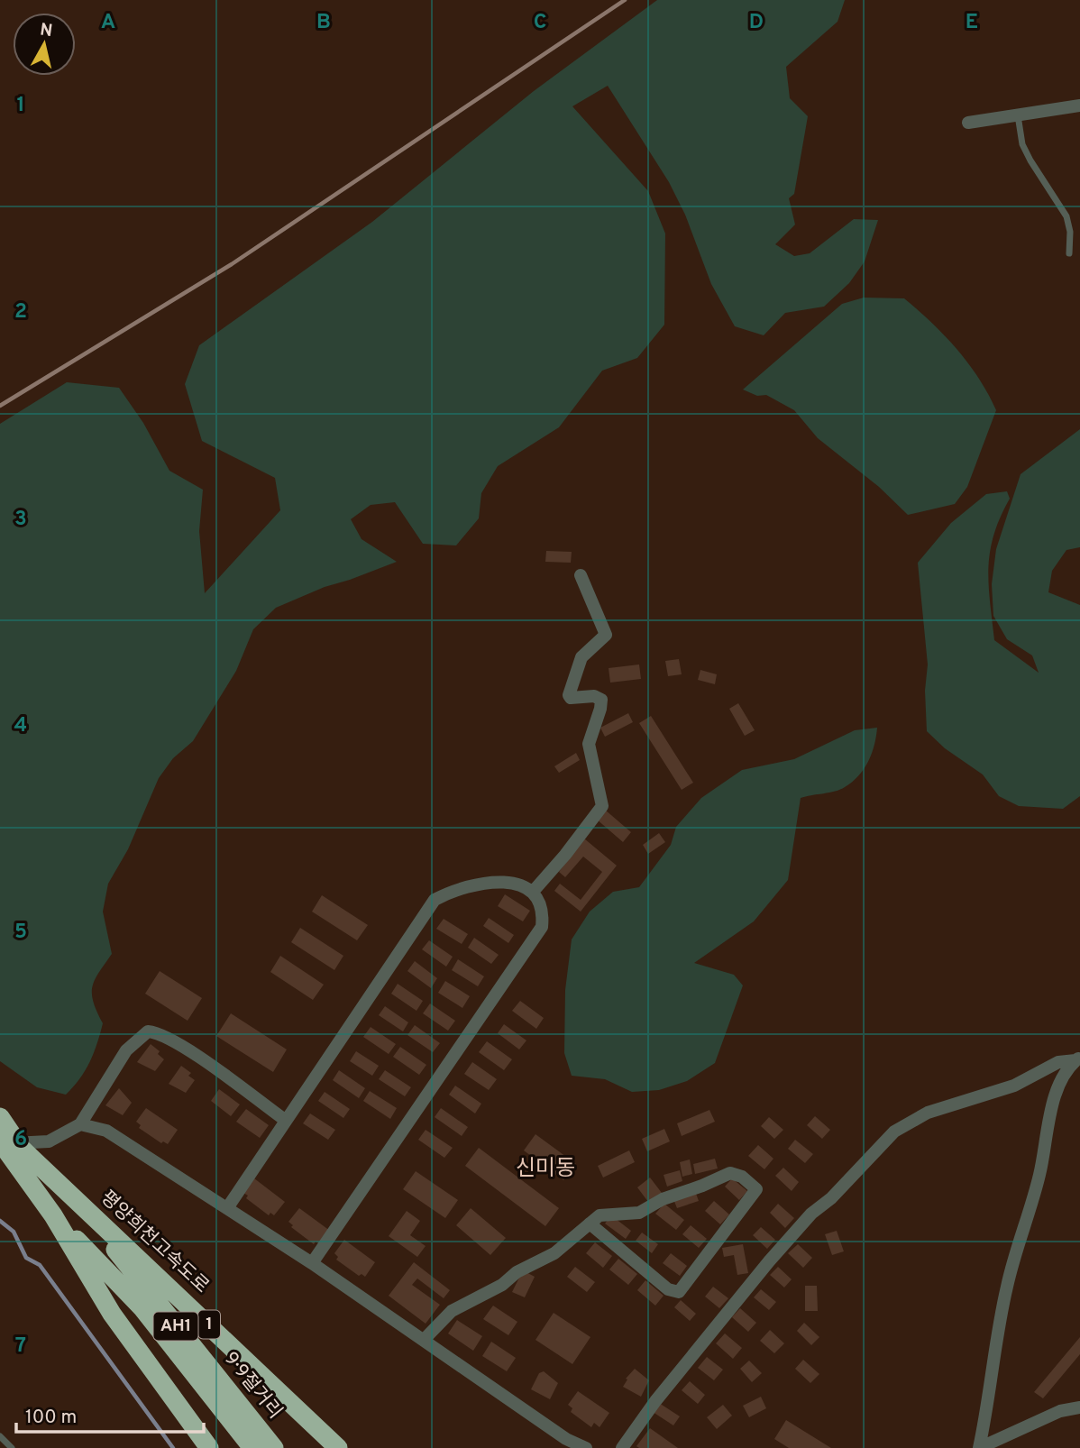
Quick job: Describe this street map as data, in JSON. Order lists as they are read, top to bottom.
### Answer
{
  "streets": {
    "highway": [
      "평양희천고속도로",
      "1",
      "AH1",
      "9·9절거리"
    ]
  },
  "crossings": [
    ["평양희천고속도로", "9·9절거리"]
  ],
  "districts": ["신미동"],
  "scale_bar": "100 m",
  "north": "top",
  "grid": {
    "columns": [
      "A",
      "B",
      "C",
      "D",
      "E"
    ],
    "rows": [
      "1",
      "2",
      "3",
      "4",
      "5",
      "6",
      "7"
    ]
  }
}
